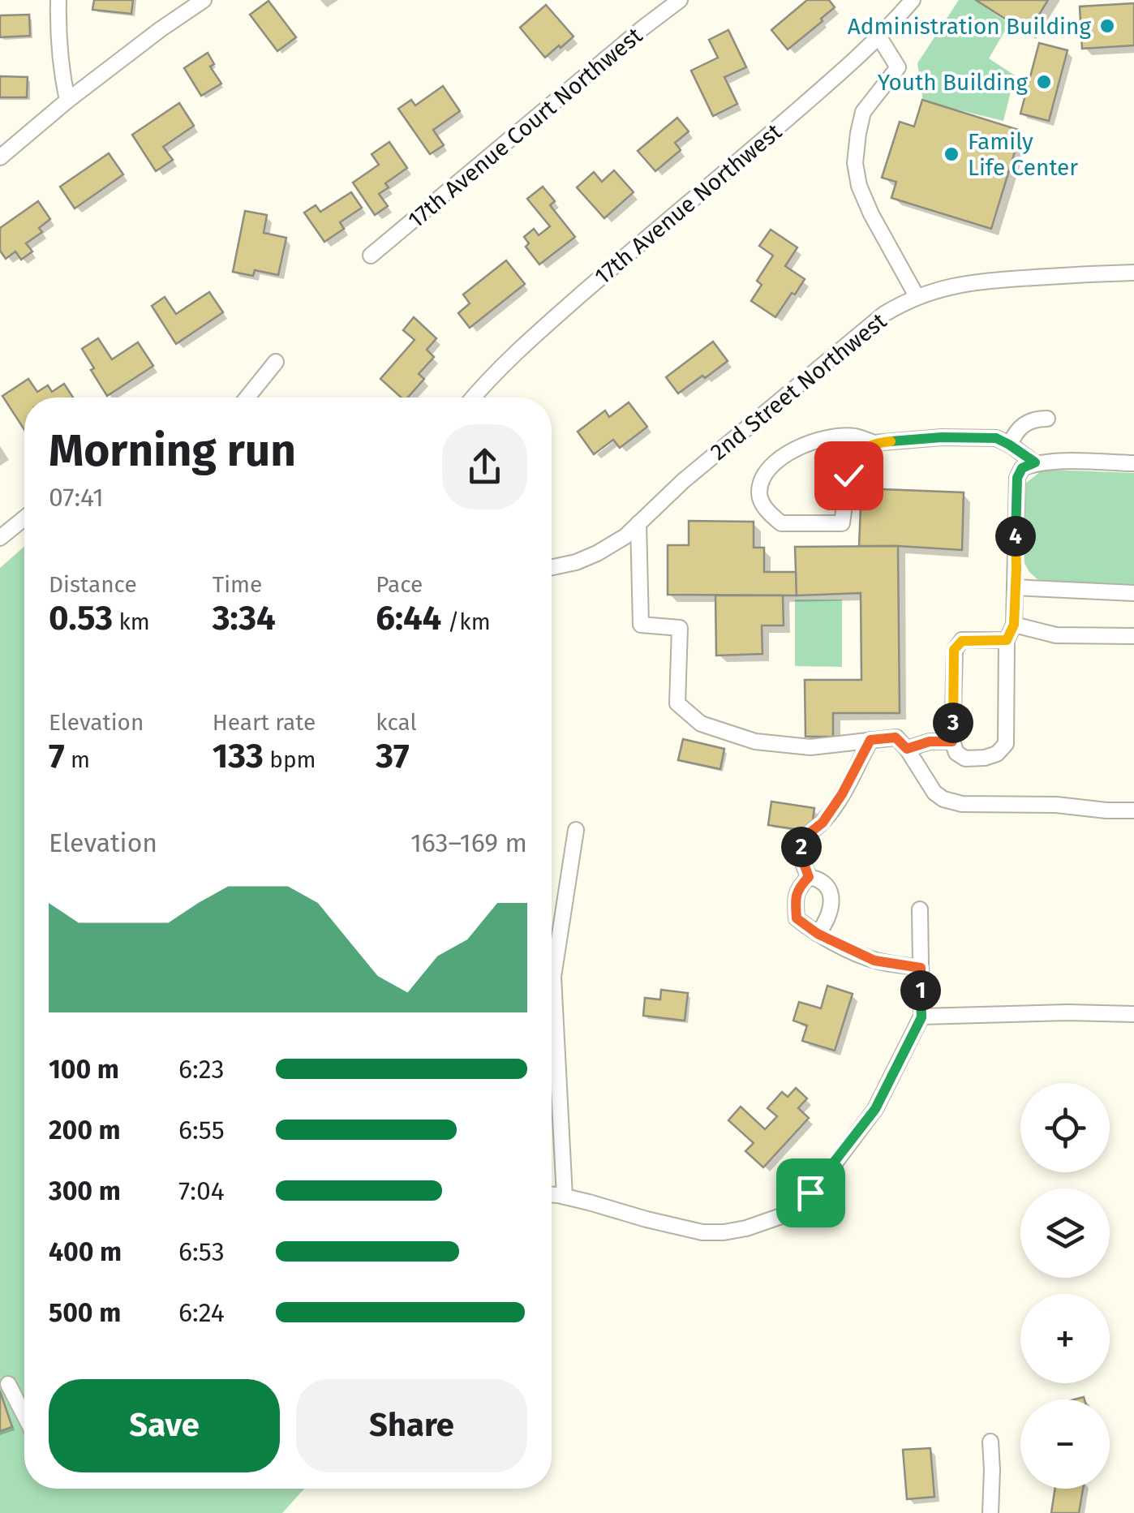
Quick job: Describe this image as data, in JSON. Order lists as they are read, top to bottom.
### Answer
{
  "streets": {
    "street": ["17th Avenue Court Northwest", "17th Avenue Northwest", "2nd Street Northwest"]
  },
  "places": ["Administration Building", "Youth Building", "Family Life Center"],
  "page": {
    "heading": ["Morning run", "07:41"],
    "pins": [
      "4",
      "3",
      "2",
      "1"
    ],
    "stats": [
      ["Distance", "0.53 km"],
      ["Time", "3:34"],
      ["Pace", "6:44 /km"],
      ["Elevation", "7 m"],
      ["Heart rate", "133 bpm"],
      ["kcal", "37"]
    ],
    "chart": ["Elevation", "163–169 m"],
    "list": [
      {
        "name": "100 m",
        "note": "6:23"
      },
      {
        "name": "200 m",
        "note": "6:55"
      },
      {
        "name": "300 m",
        "note": "7:04"
      },
      {
        "name": "400 m",
        "note": "6:53"
      },
      {
        "name": "500 m",
        "note": "6:24"
      }
    ],
    "map_buttons": ["+", "−"],
    "buttons": ["Save", "Share"]
  }
}
